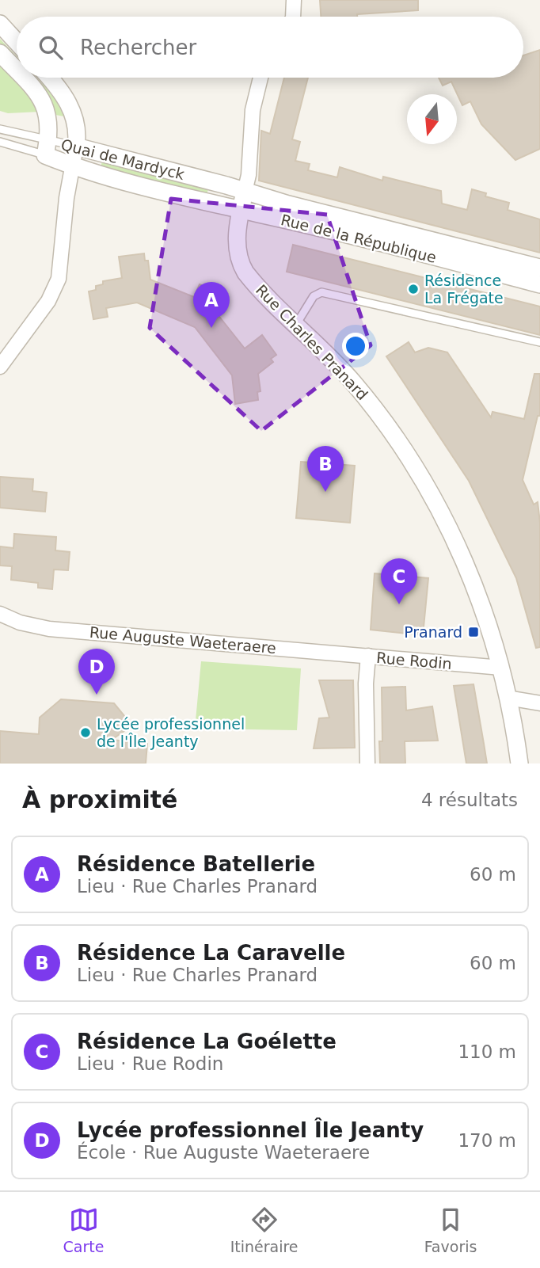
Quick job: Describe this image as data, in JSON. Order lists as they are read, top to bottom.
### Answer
{
  "streets": {
    "street": [
      "Quai de Mardyck",
      "Rue de la République",
      "Rue Charles Pranard",
      "Rue Auguste Waeteraere",
      "Rue Rodin"
    ]
  },
  "crossings": [
    ["Quai de Mardyck", "Rue de la République"],
    ["Quai de Mardyck", "Rue Charles Pranard"],
    ["Rue de la République", "Rue Charles Pranard"],
    ["Rue Charles Pranard", "Rue Rodin"],
    ["Rue Auguste Waeteraere", "Rue Rodin"]
  ],
  "places": {
    "other": ["Résidence La Frégate", "Lycée professionnel de l'Île Jeanty"],
    "transit": ["Pranard"]
  },
  "north": "bottom",
  "page": {
    "search": "Rechercher",
    "pins": [
      "A",
      "B",
      "C",
      "D"
    ],
    "heading": ["À proximité", "4 résultats"],
    "list": [
      {
        "mark": "A",
        "name": "Résidence Batellerie",
        "note": "Lieu · Rue Charles Pranard",
        "value": "60 m"
      },
      {
        "mark": "B",
        "name": "Résidence La Caravelle",
        "note": "Lieu · Rue Charles Pranard",
        "value": "60 m"
      },
      {
        "mark": "C",
        "name": "Résidence La Goélette",
        "note": "Lieu · Rue Rodin",
        "value": "110 m"
      },
      {
        "mark": "D",
        "name": "Lycée professionnel Île Jeanty",
        "note": "École · Rue Auguste Waeteraere",
        "value": "170 m"
      }
    ],
    "nav": ["Carte", "Itinéraire", "Favoris"]
  }
}
